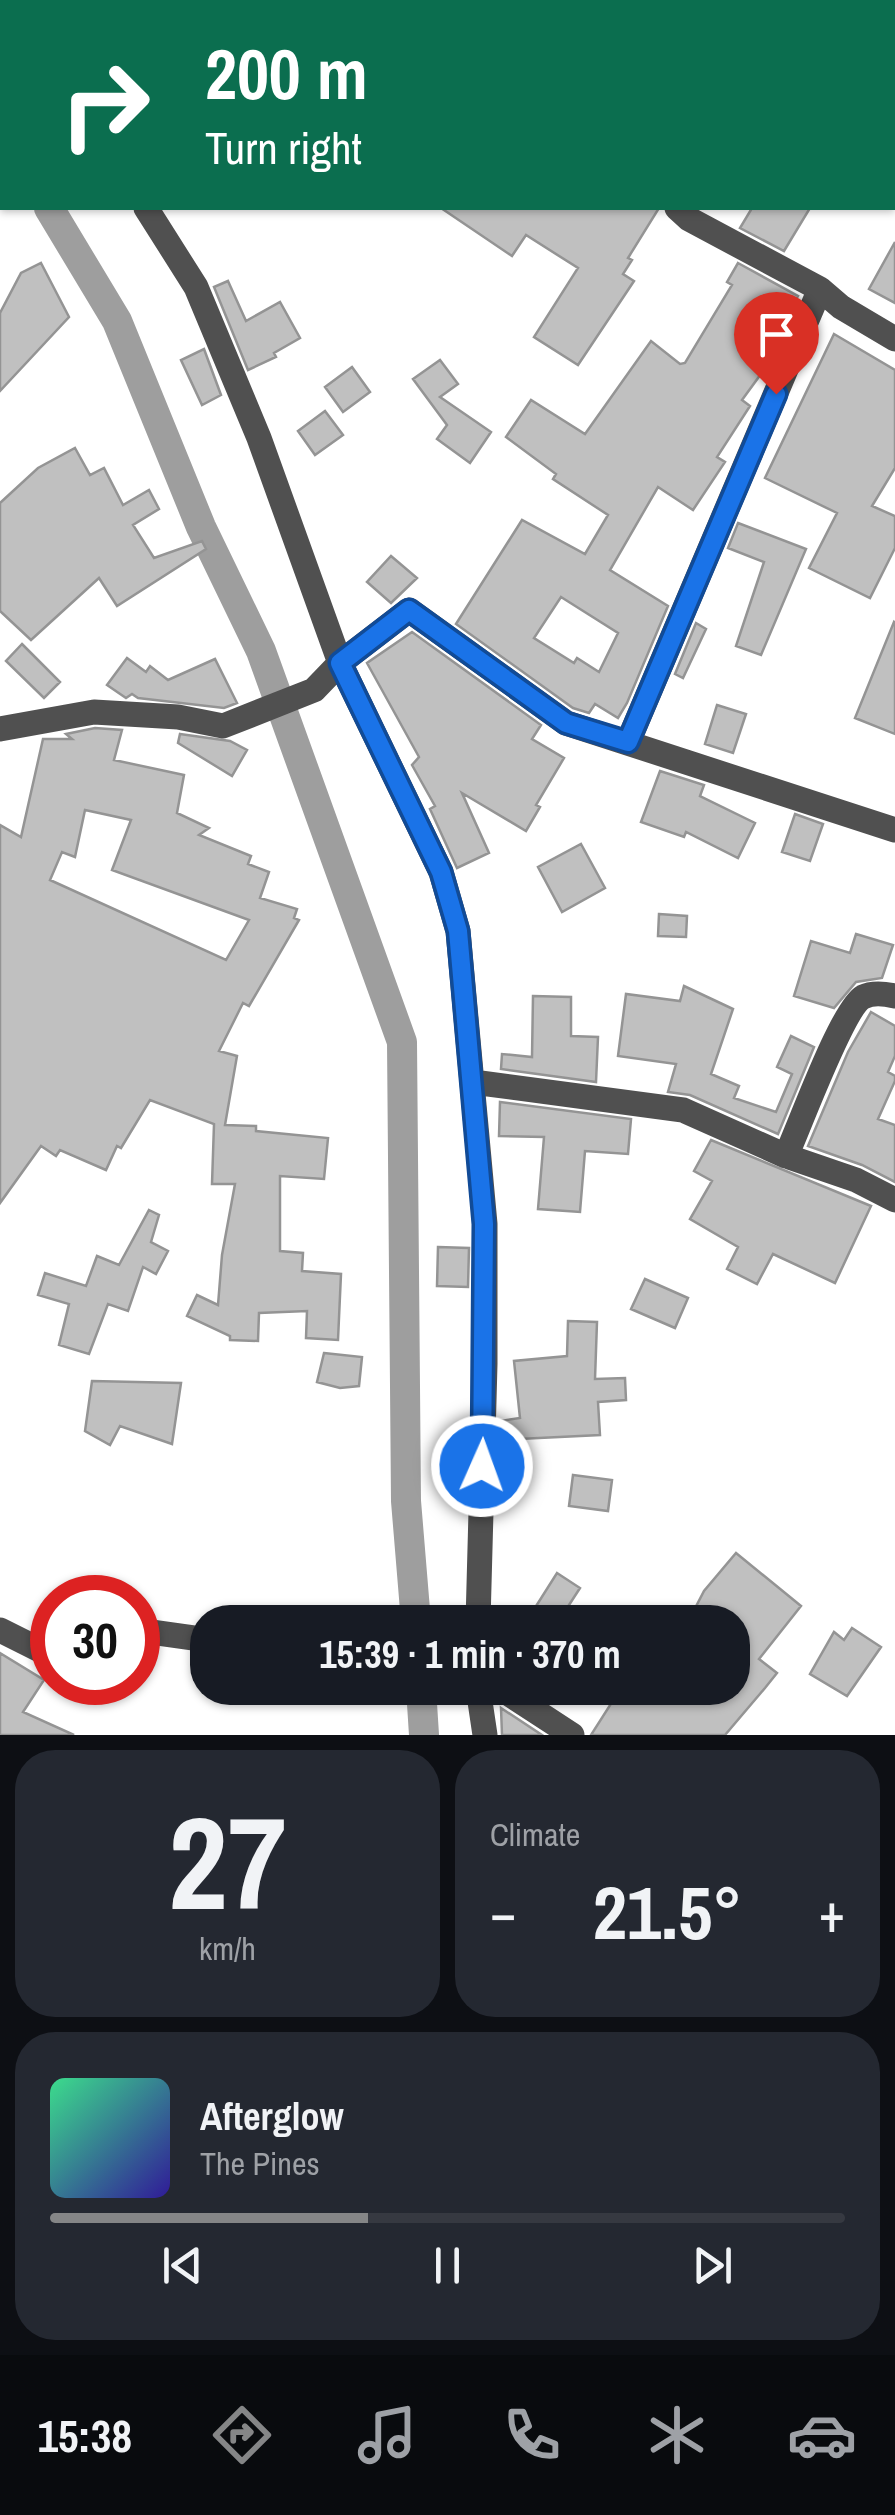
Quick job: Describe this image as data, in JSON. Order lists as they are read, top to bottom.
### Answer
{
  "page": {
    "turn": ["200 m", "Turn right"],
    "limit": "30",
    "trip": "15:39 · 1 min · 370 m",
    "tile": [
      ["27", "km/h"],
      "Climate"
    ],
    "heat": ["−", "21.5°", "+"],
    "song": ["Afterglow", "The Pines"],
    "tabs": "15:38"
  }
}
